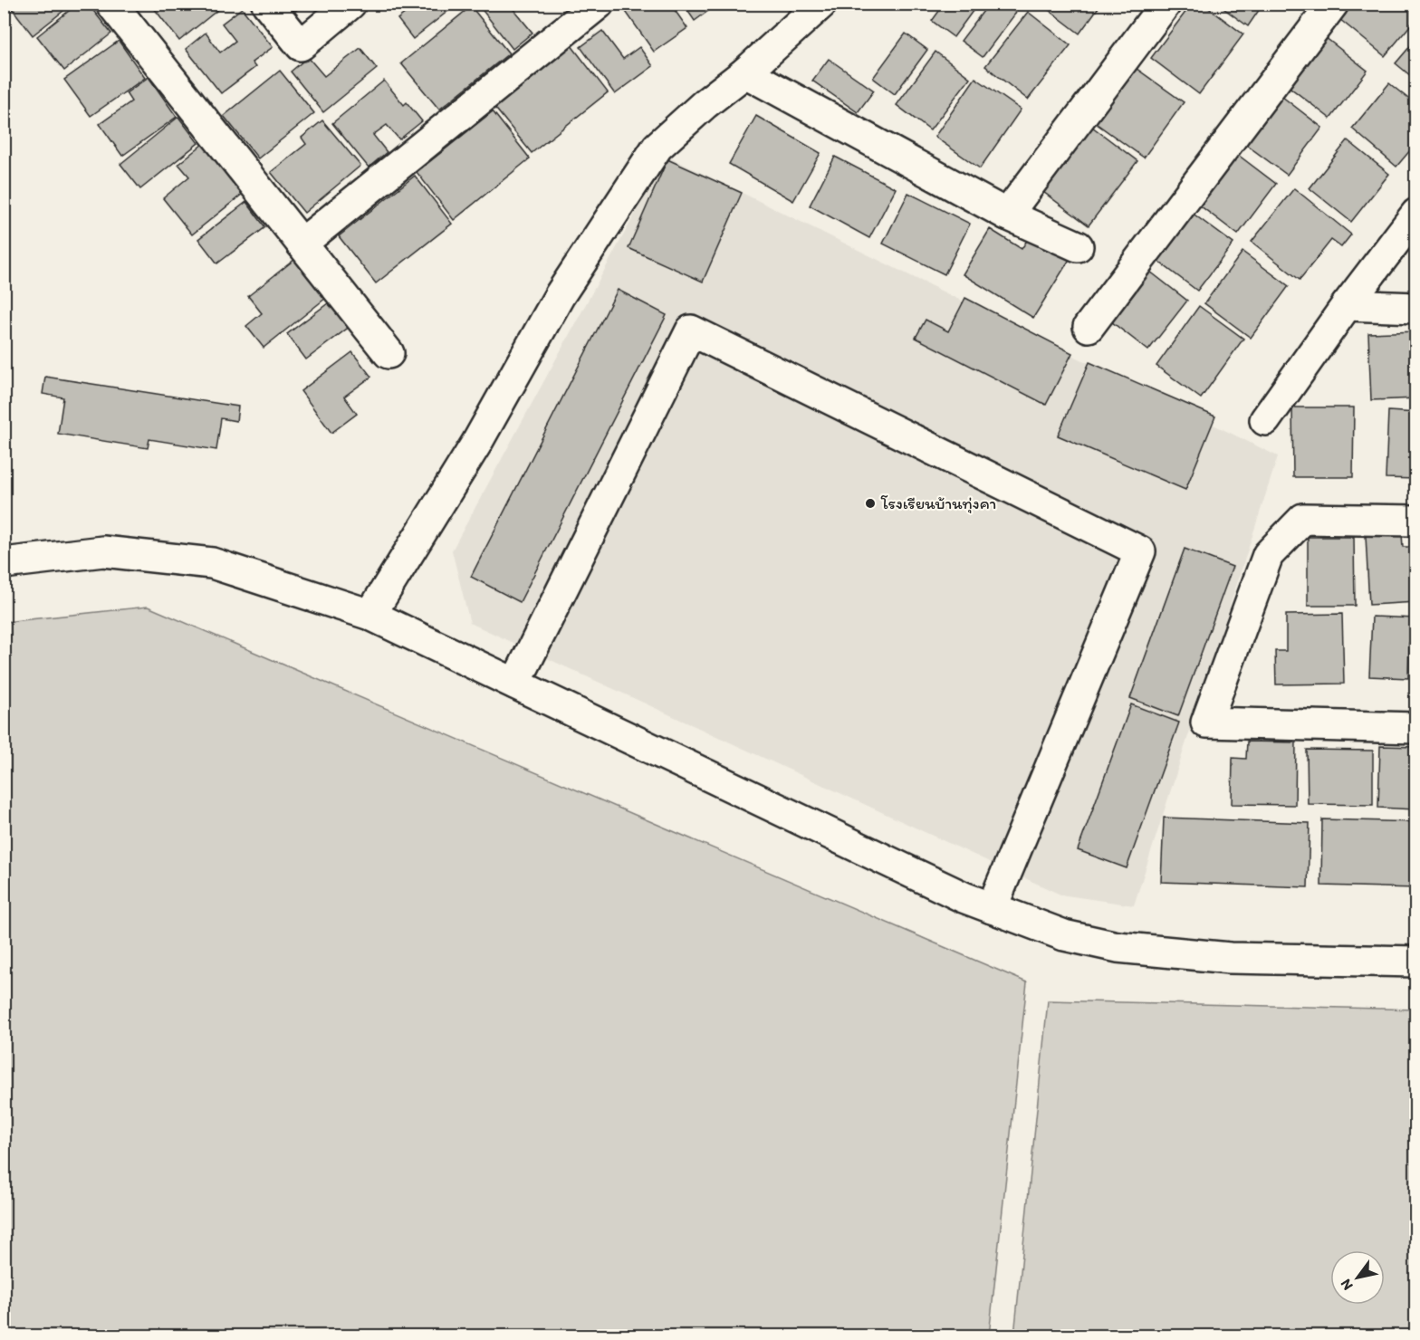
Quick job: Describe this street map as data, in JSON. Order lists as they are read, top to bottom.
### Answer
{
  "places": ["โรงเรียนบ้านทุ่งคา"],
  "north": "bottom left"
}
